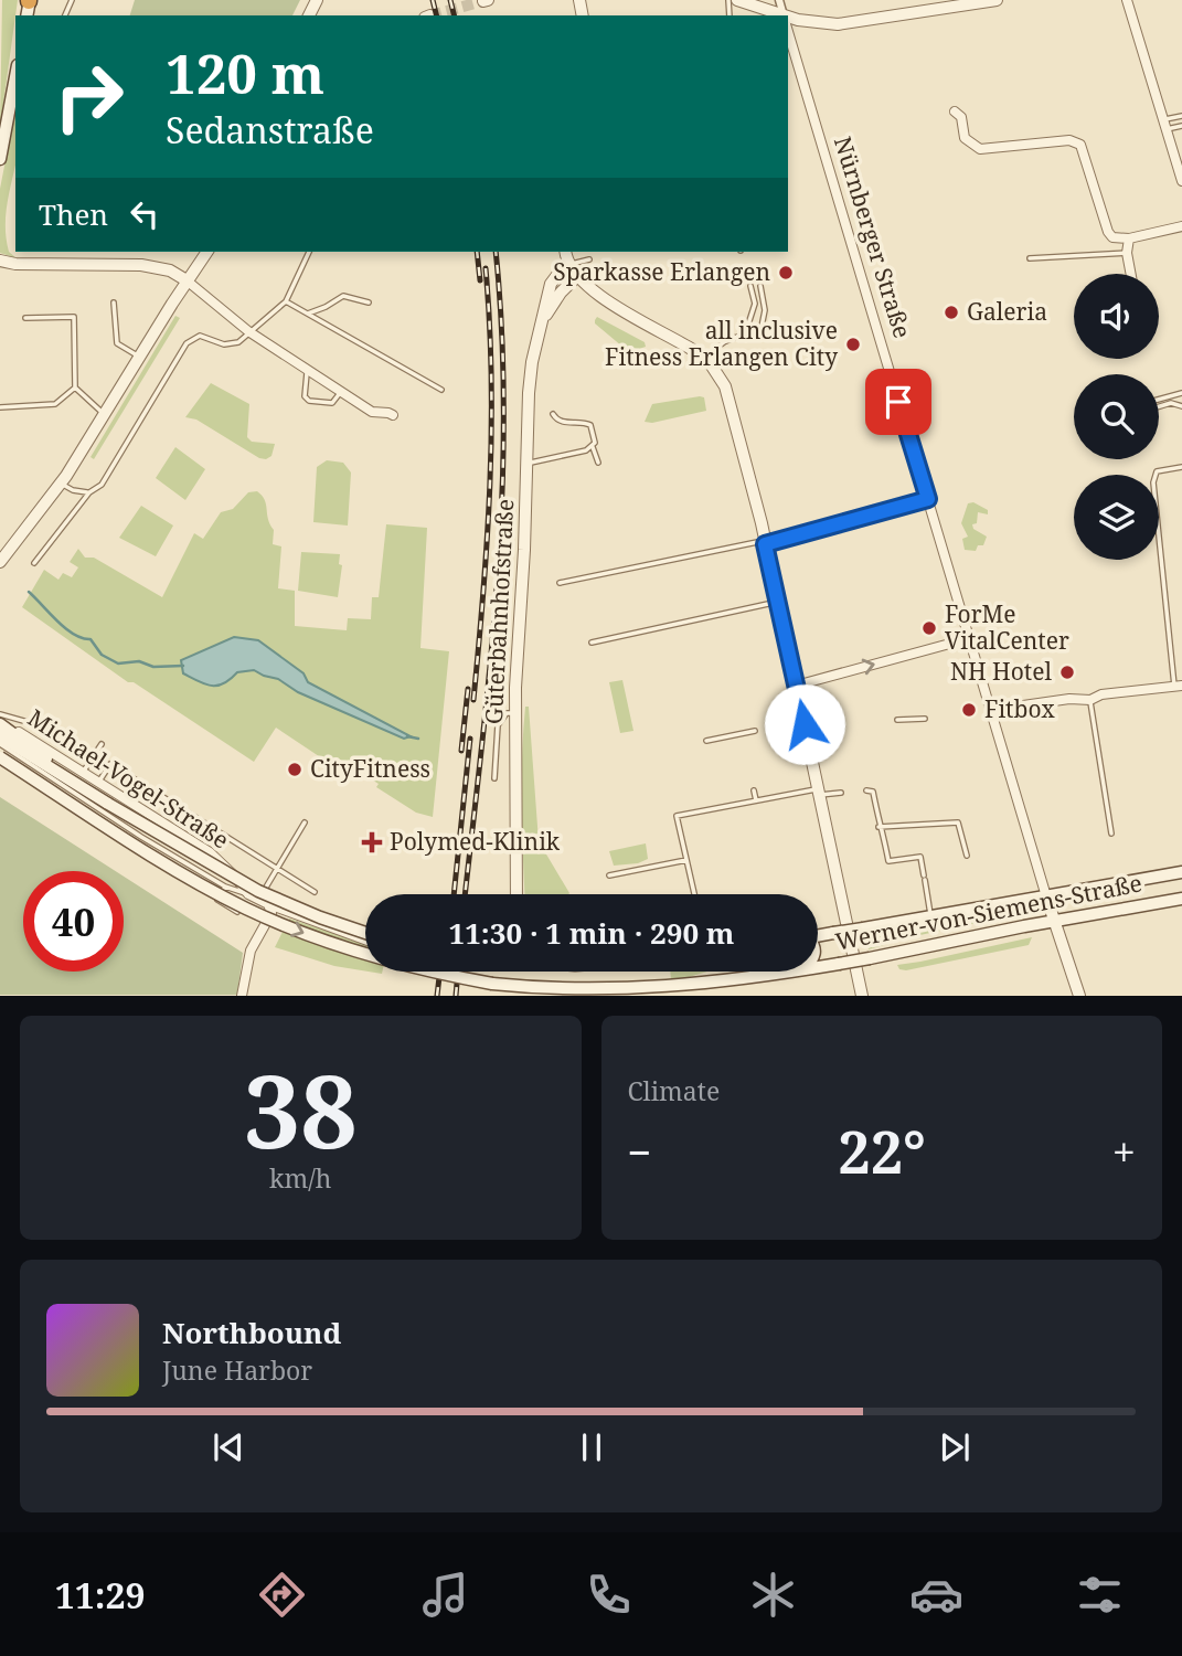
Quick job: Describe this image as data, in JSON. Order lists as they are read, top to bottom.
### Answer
{
  "streets": {
    "main road": ["Werner-von-Siemens-Straße"],
    "street": ["Nürnberger Straße", "Güterbahnhofstraße", "Michael-Vogel-Straße"]
  },
  "crossings": [
    ["Nürnberger Straße", "Werner-von-Siemens-Straße"]
  ],
  "places": {
    "other": [
      "Sparkasse Erlangen",
      "Galeria",
      "all inclusive Fitness Erlangen City",
      "ForMe VitalCenter",
      "NH Hotel",
      "Fitbox",
      "CityFitness"
    ],
    "health": ["Polymed-Klinik"]
  },
  "page": {
    "turn": ["120 m", "Sedanstraße"],
    "then": "Then",
    "limit": "40",
    "trip": "11:30 · 1 min · 290 m",
    "tile": [
      ["38", "km/h"],
      "Climate"
    ],
    "heat": ["−", "22°", "+"],
    "song": ["Northbound", "June Harbor"],
    "tabs": "11:29"
  }
}
